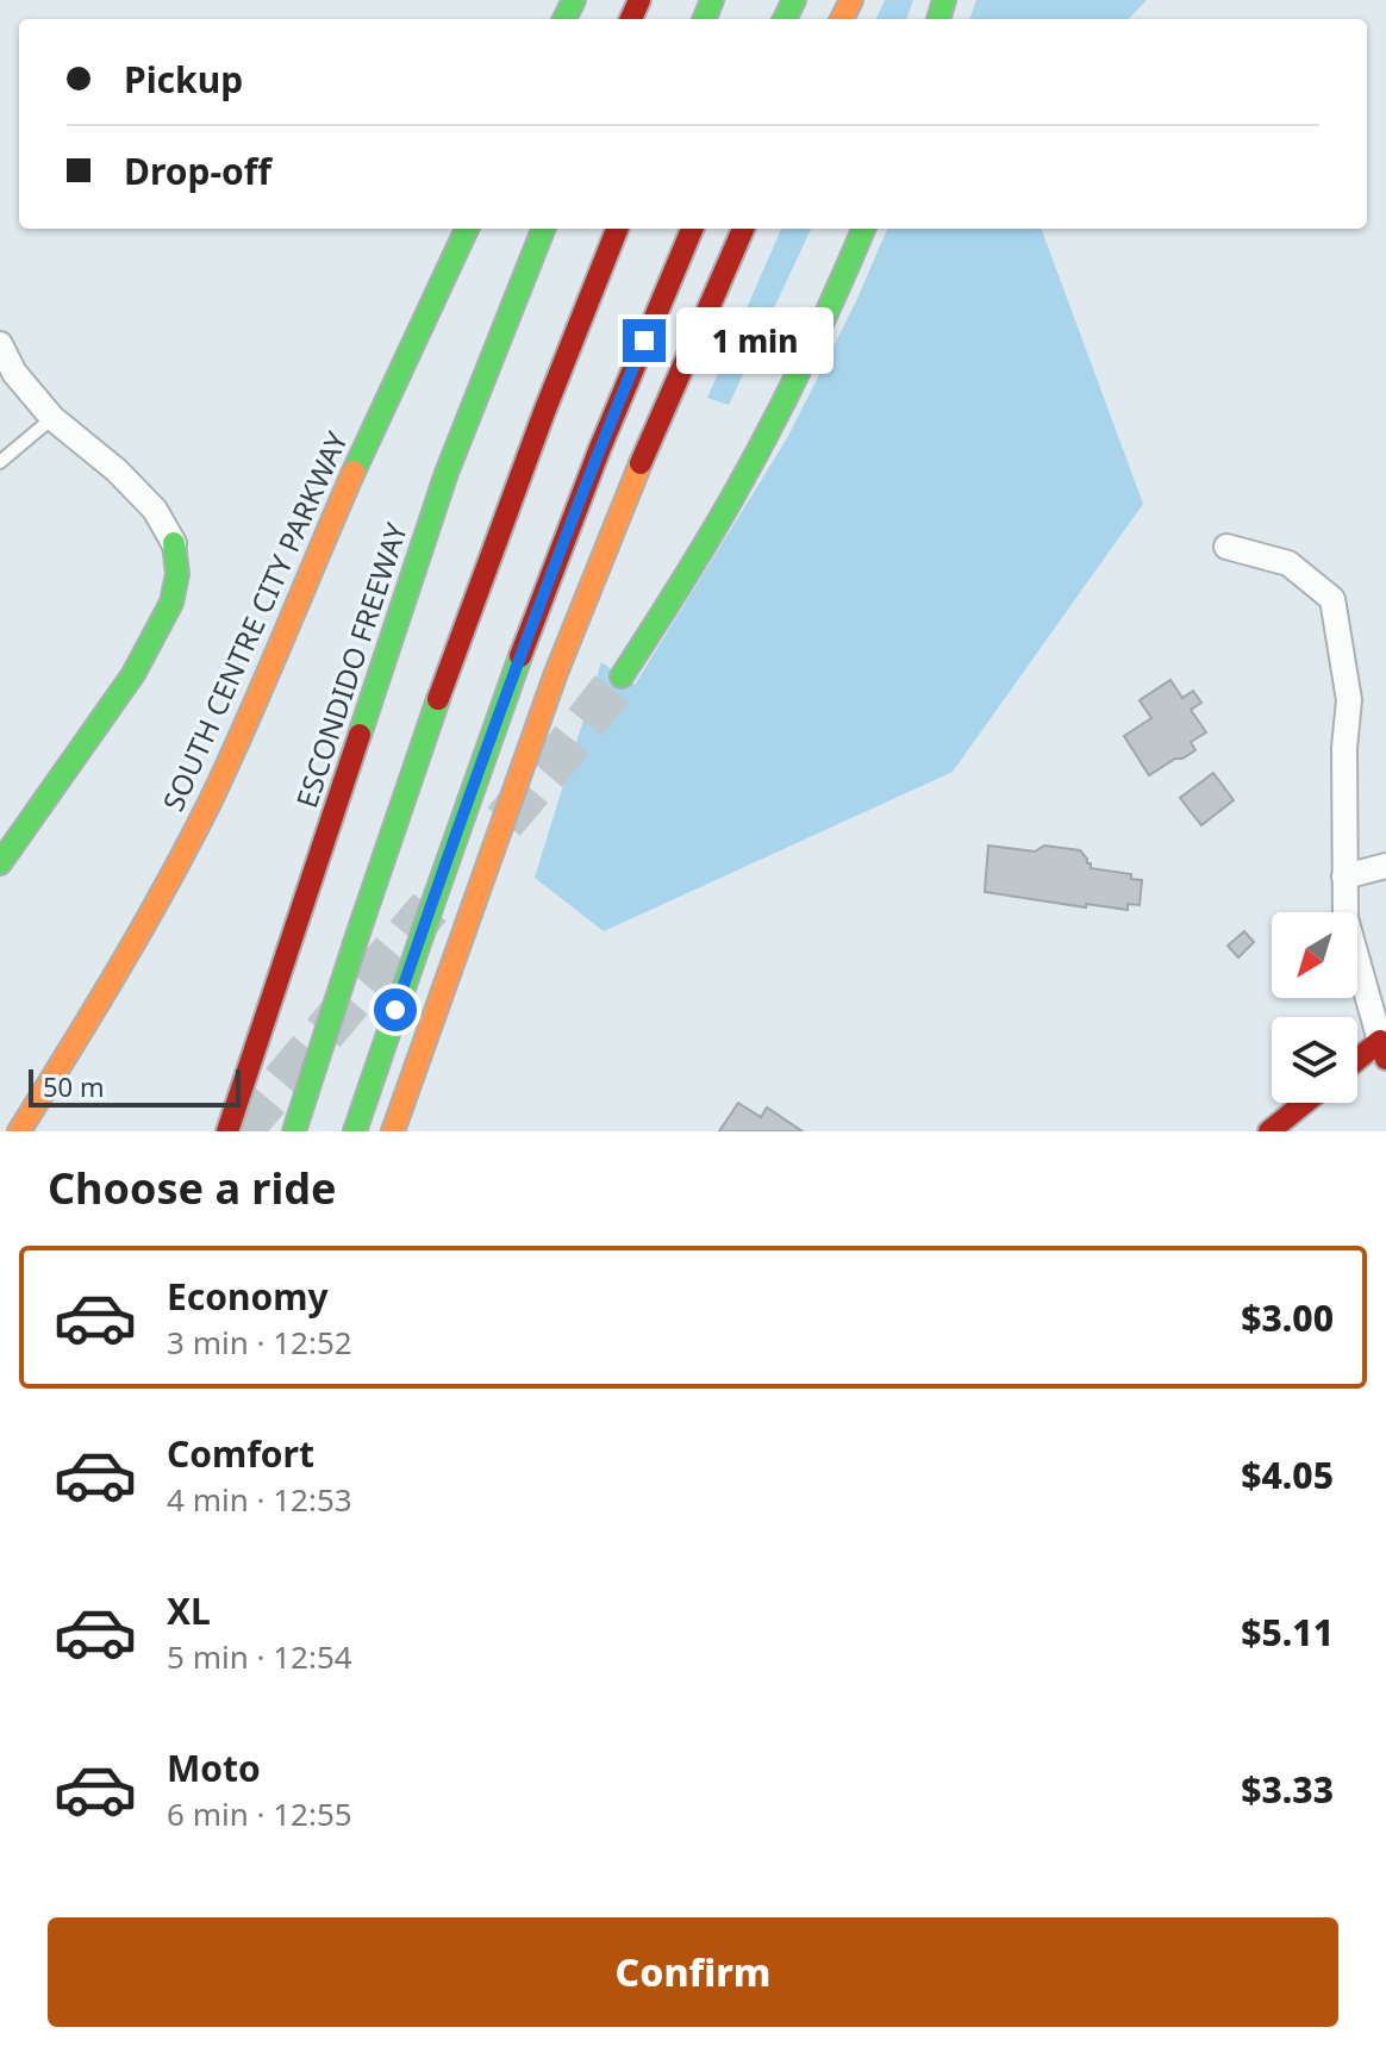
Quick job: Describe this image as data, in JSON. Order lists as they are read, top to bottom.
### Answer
{
  "streets": {
    "main road": ["SOUTH CENTRE CITY PARKWAY", "ESCONDIDO FREEWAY"]
  },
  "scale_bar": "50 m",
  "north": "bottom left",
  "page": {
    "banner": ["Pickup", "Drop-off"],
    "bubble": "1 min",
    "scale": "50 m",
    "heading": "Choose a ride",
    "list": [
      {
        "name": "Economy",
        "note": "3 min · 12:52",
        "value": "$3.00"
      },
      {
        "name": "Comfort",
        "note": "4 min · 12:53",
        "value": "$4.05"
      },
      {
        "name": "XL",
        "note": "5 min · 12:54",
        "value": "$5.11"
      },
      {
        "name": "Moto",
        "note": "6 min · 12:55",
        "value": "$3.33"
      }
    ],
    "buttons": "Confirm"
  }
}
